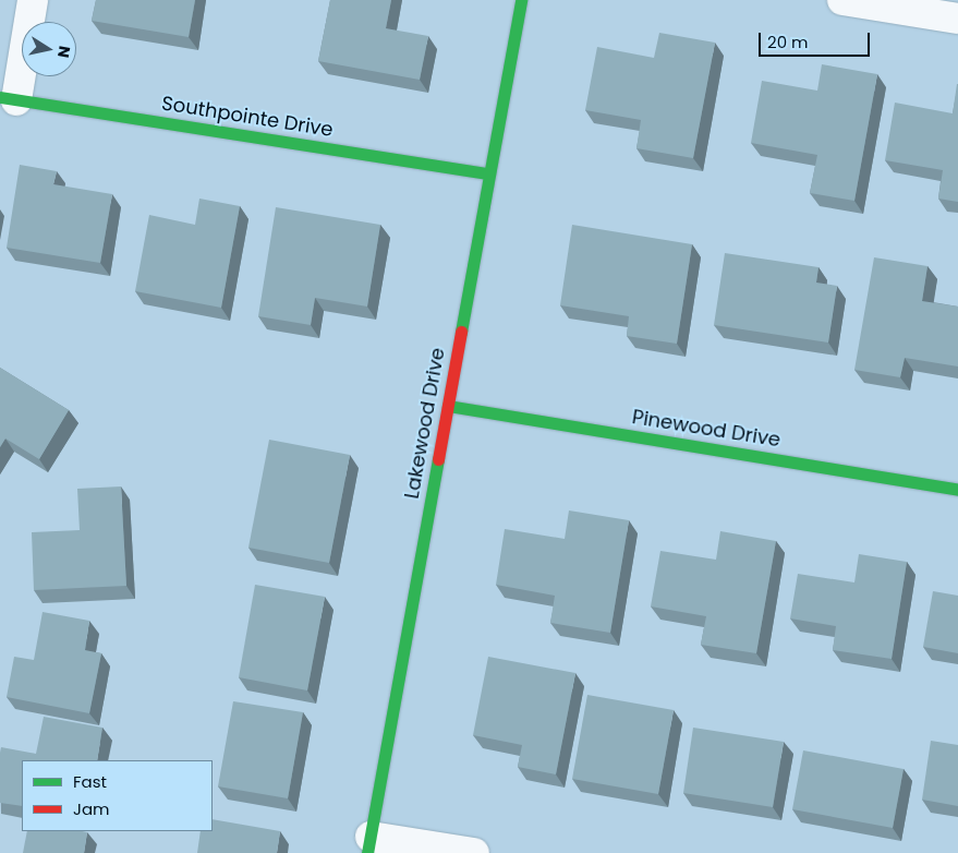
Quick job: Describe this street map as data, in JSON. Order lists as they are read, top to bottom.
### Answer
{
  "streets": {
    "street": ["Southpointe Drive", "Lakewood Drive", "Pinewood Drive"]
  },
  "crossings": [
    ["Southpointe Drive", "Lakewood Drive"],
    ["Lakewood Drive", "Pinewood Drive"]
  ],
  "legend": ["Fast", "Jam"],
  "scale_bar": "20 m",
  "north": "right"
}
